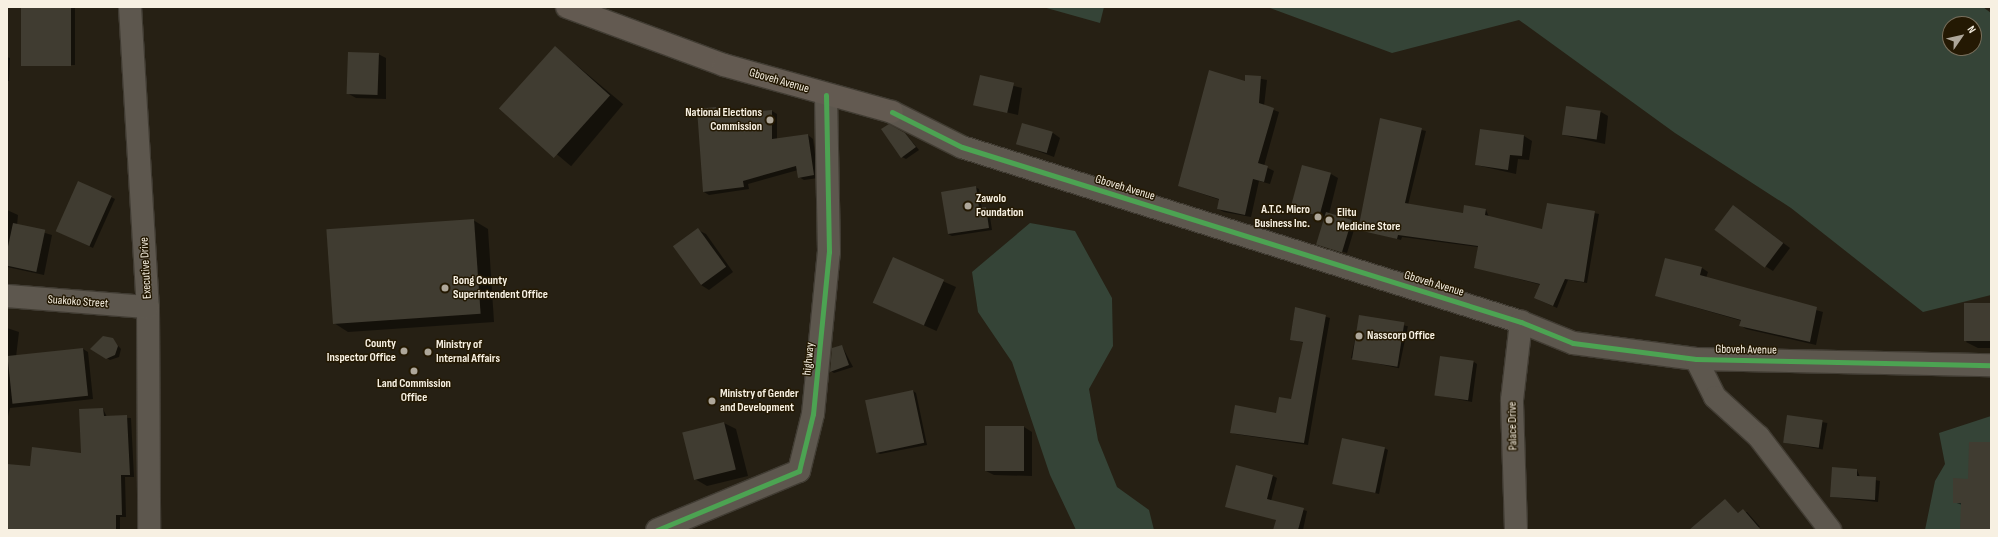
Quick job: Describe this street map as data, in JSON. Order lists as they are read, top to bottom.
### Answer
{
  "streets": {
    "main road": ["Gboveh Avenue"],
    "street": [
      "Executive Drive",
      "Suakoko Street",
      "highway",
      "Palace Drive"
    ]
  },
  "crossings": [
    ["Gboveh Avenue", "highway"],
    ["Gboveh Avenue", "Palace Drive"],
    ["Executive Drive", "Suakoko Street"]
  ],
  "places": [
    "National Elections Commission",
    "Zawolo Foundation",
    "A.T.C. Micro Business Inc.",
    "Elitu Medicine Store",
    "Bong County Superintendent Office",
    "Nasscorp Office",
    "County Inspector Office",
    "Ministry of Internal Affairs",
    "Land Commission Office",
    "Ministry of Gender and Development"
  ],
  "north": "top right"
}
